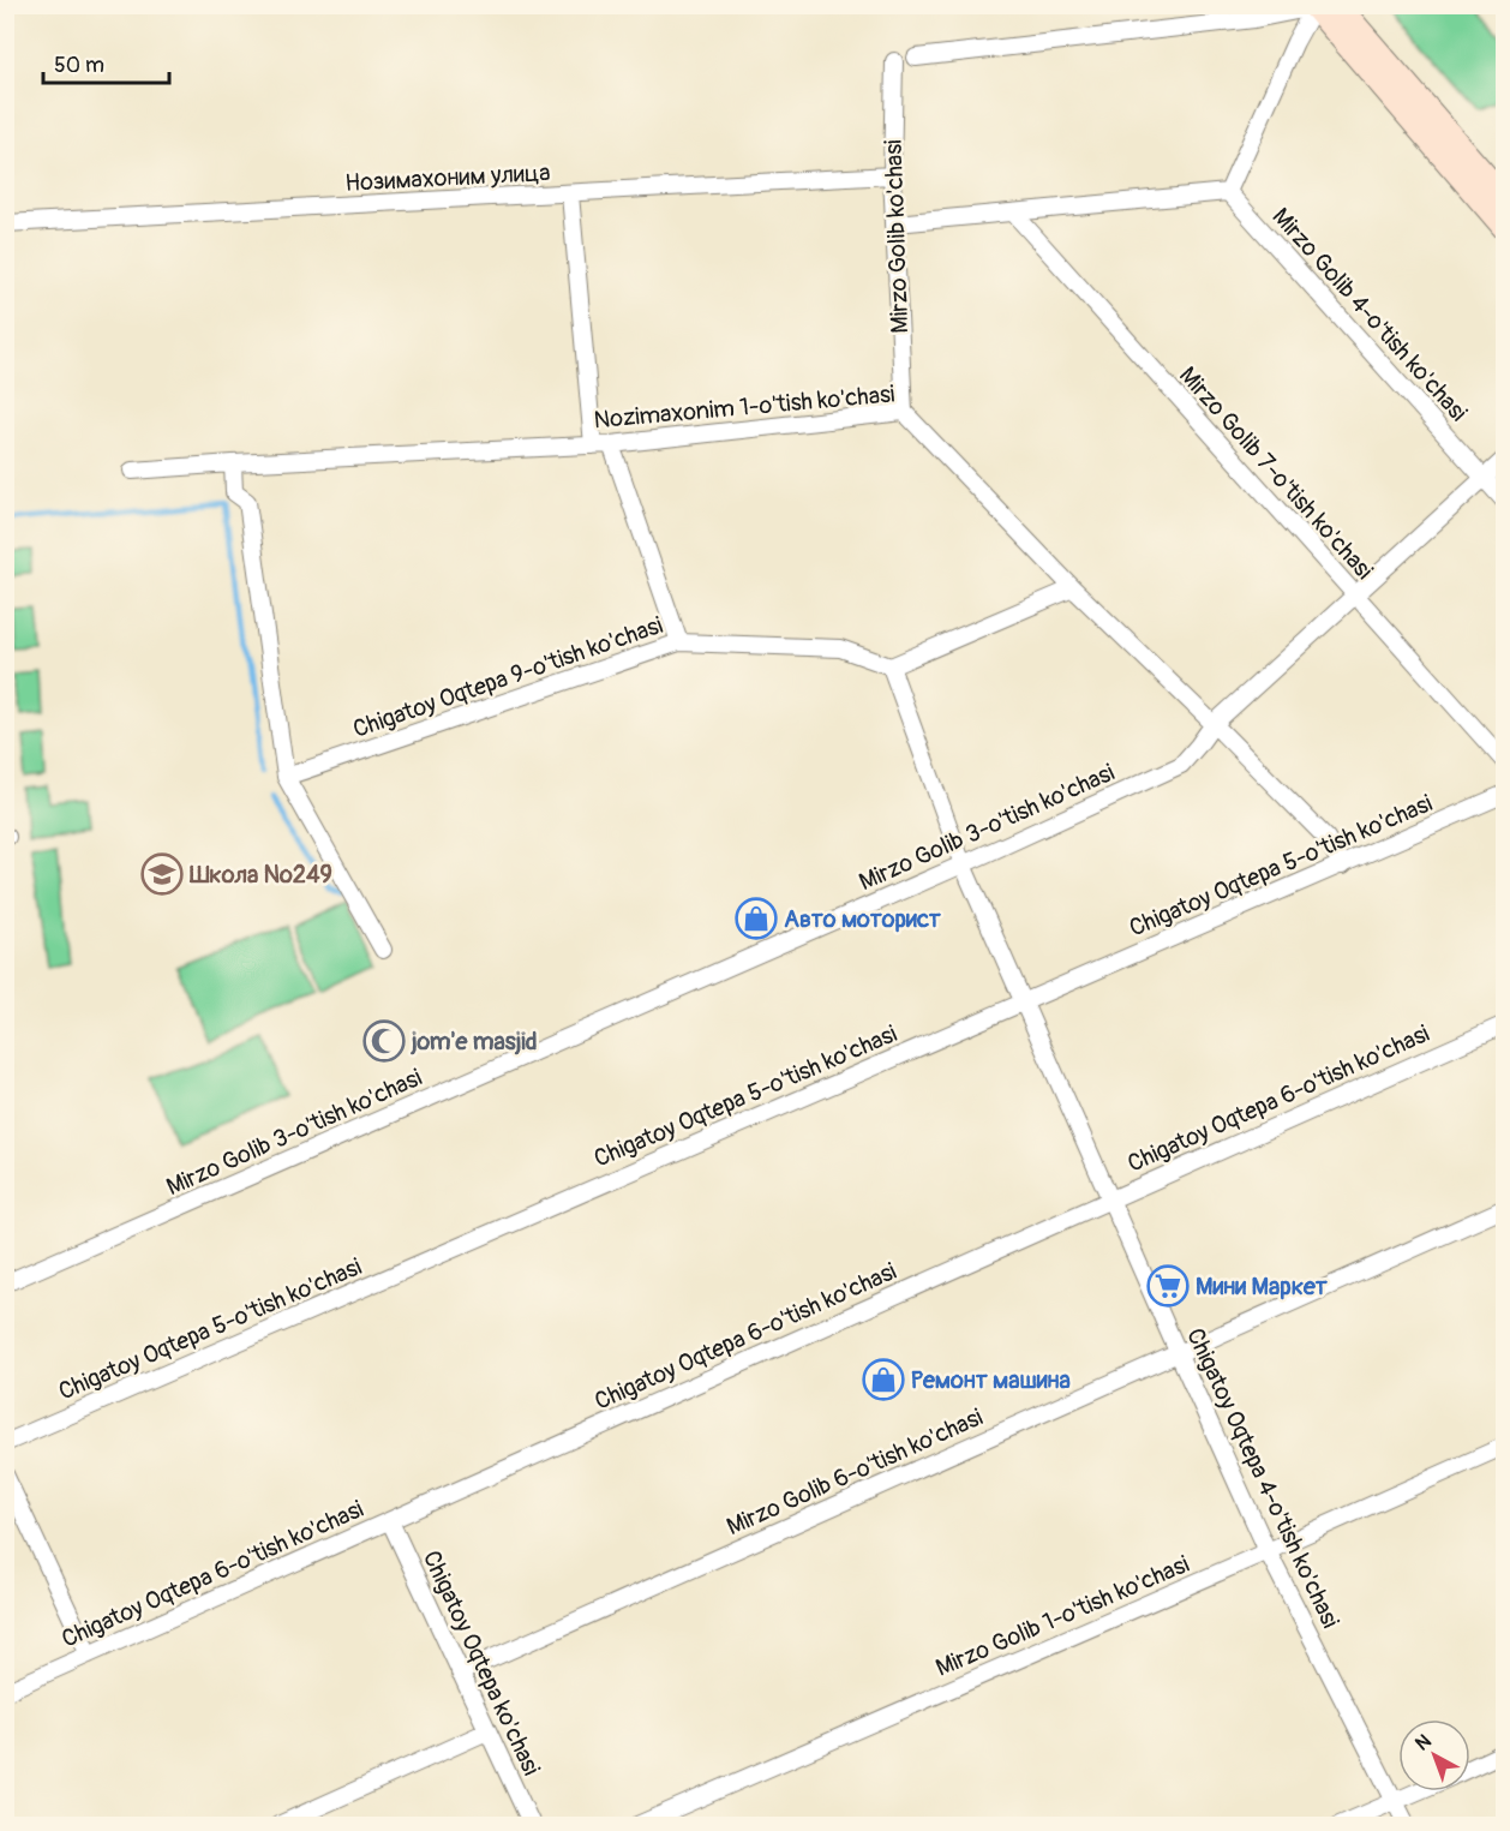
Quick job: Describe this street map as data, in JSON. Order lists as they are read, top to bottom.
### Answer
{
  "streets": {
    "street": [
      "Нозимахоним улица",
      "Mirzo Golib ko'chasi",
      "Mirzo Golib 4-o'tish ko'chasi",
      "Nozimaxonim 1-o'tish ko'chasi",
      "Mirzo Golib 7-o'tish ko'chasi",
      "Chigatoy Oqtepa 9-o'tish ko'chasi",
      "Mirzo Golib 3-o'tish ko'chasi",
      "Chigatoy Oqtepa 5-o'tish ko'chasi",
      "Chigatoy Oqtepa 6-o'tish ko'chasi",
      "Mirzo Golib 6-o'tish ko'chasi",
      "Chigatoy Oqtepa 4-o'tish ko'chasi",
      "Mirzo Golib 1-o'tish ko'chasi",
      "Chigatoy Oqtepa ko'chasi"
    ]
  },
  "crossings": [
    ["Нозимахоним улица", "Mirzo Golib ko'chasi"],
    ["Mirzo Golib ko'chasi", "Nozimaxonim 1-o'tish ko'chasi"],
    ["Mirzo Golib 4-o'tish ko'chasi", "Mirzo Golib 3-o'tish ko'chasi"],
    ["Nozimaxonim 1-o'tish ko'chasi", "Mirzo Golib 3-o'tish ko'chasi"],
    ["Nozimaxonim 1-o'tish ko'chasi", "Chigatoy Oqtepa 5-o'tish ko'chasi"],
    ["Mirzo Golib 7-o'tish ko'chasi", "Mirzo Golib 3-o'tish ko'chasi"],
    ["Chigatoy Oqtepa 9-o'tish ko'chasi", "Chigatoy Oqtepa 4-o'tish ko'chasi"],
    ["Mirzo Golib 3-o'tish ko'chasi", "Chigatoy Oqtepa 4-o'tish ko'chasi"],
    ["Chigatoy Oqtepa 5-o'tish ko'chasi", "Chigatoy Oqtepa 4-o'tish ko'chasi"],
    ["Chigatoy Oqtepa 6-o'tish ko'chasi", "Chigatoy Oqtepa 4-o'tish ko'chasi"],
    ["Chigatoy Oqtepa 6-o'tish ko'chasi", "Chigatoy Oqtepa ko'chasi"],
    ["Mirzo Golib 6-o'tish ko'chasi", "Chigatoy Oqtepa 4-o'tish ko'chasi"],
    ["Mirzo Golib 6-o'tish ko'chasi", "Chigatoy Oqtepa ko'chasi"],
    ["Chigatoy Oqtepa 4-o'tish ko'chasi", "Mirzo Golib 1-o'tish ko'chasi"]
  ],
  "places": {
    "school or university": ["Школа №249"],
    "shop": ["Авто моторист", "Ремонт машина"],
    "mosque": ["jom'e masjid"],
    "supermarket": ["Мини Маркет"]
  },
  "scale_bar": "50 m",
  "north": "top left"
}
